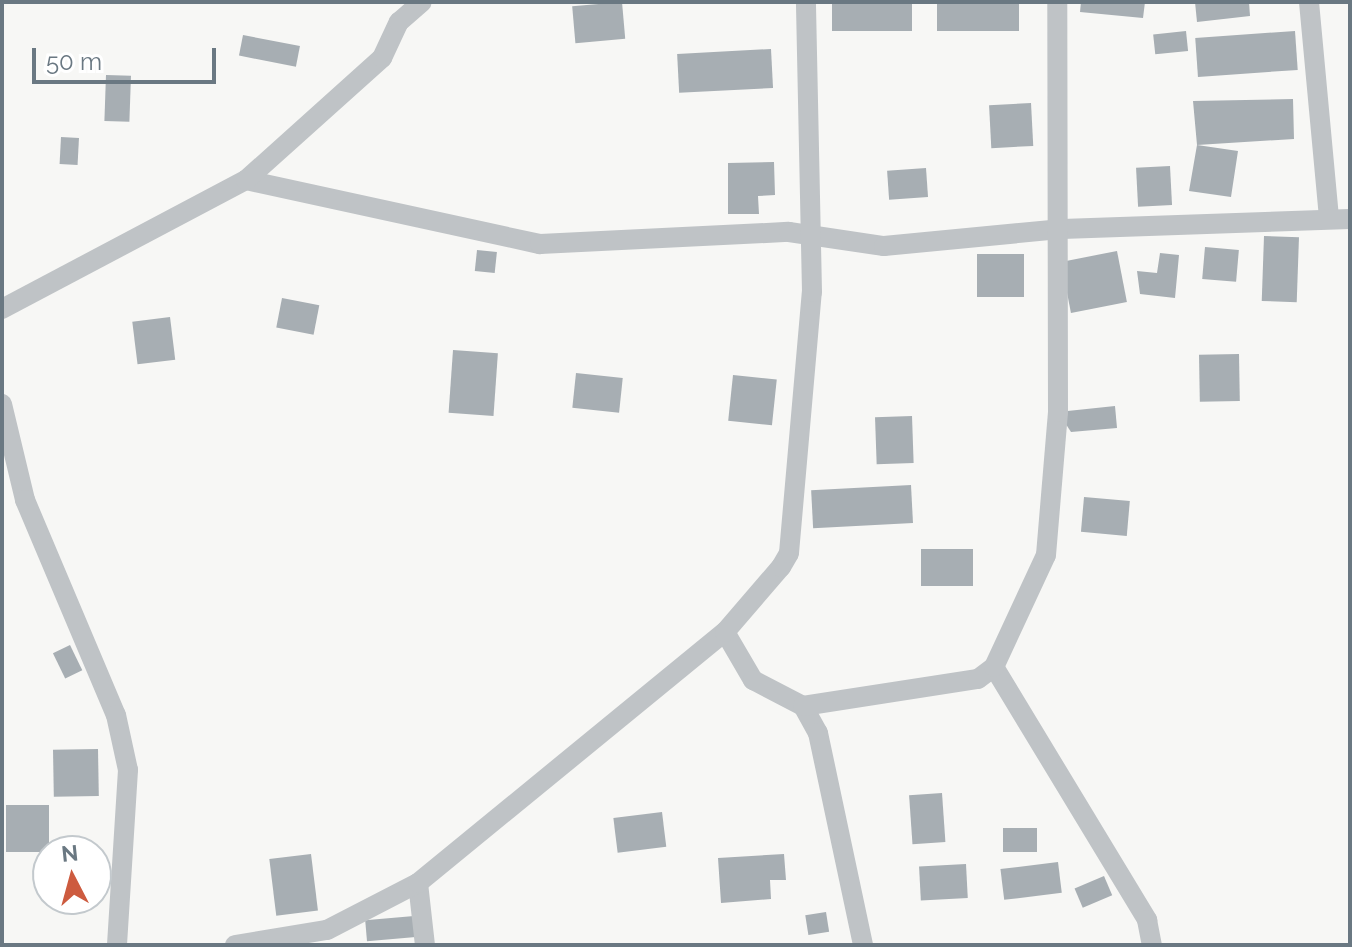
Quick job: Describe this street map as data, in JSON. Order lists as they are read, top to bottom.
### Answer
{
  "scale_bar": "50 m",
  "north": "top"
}
